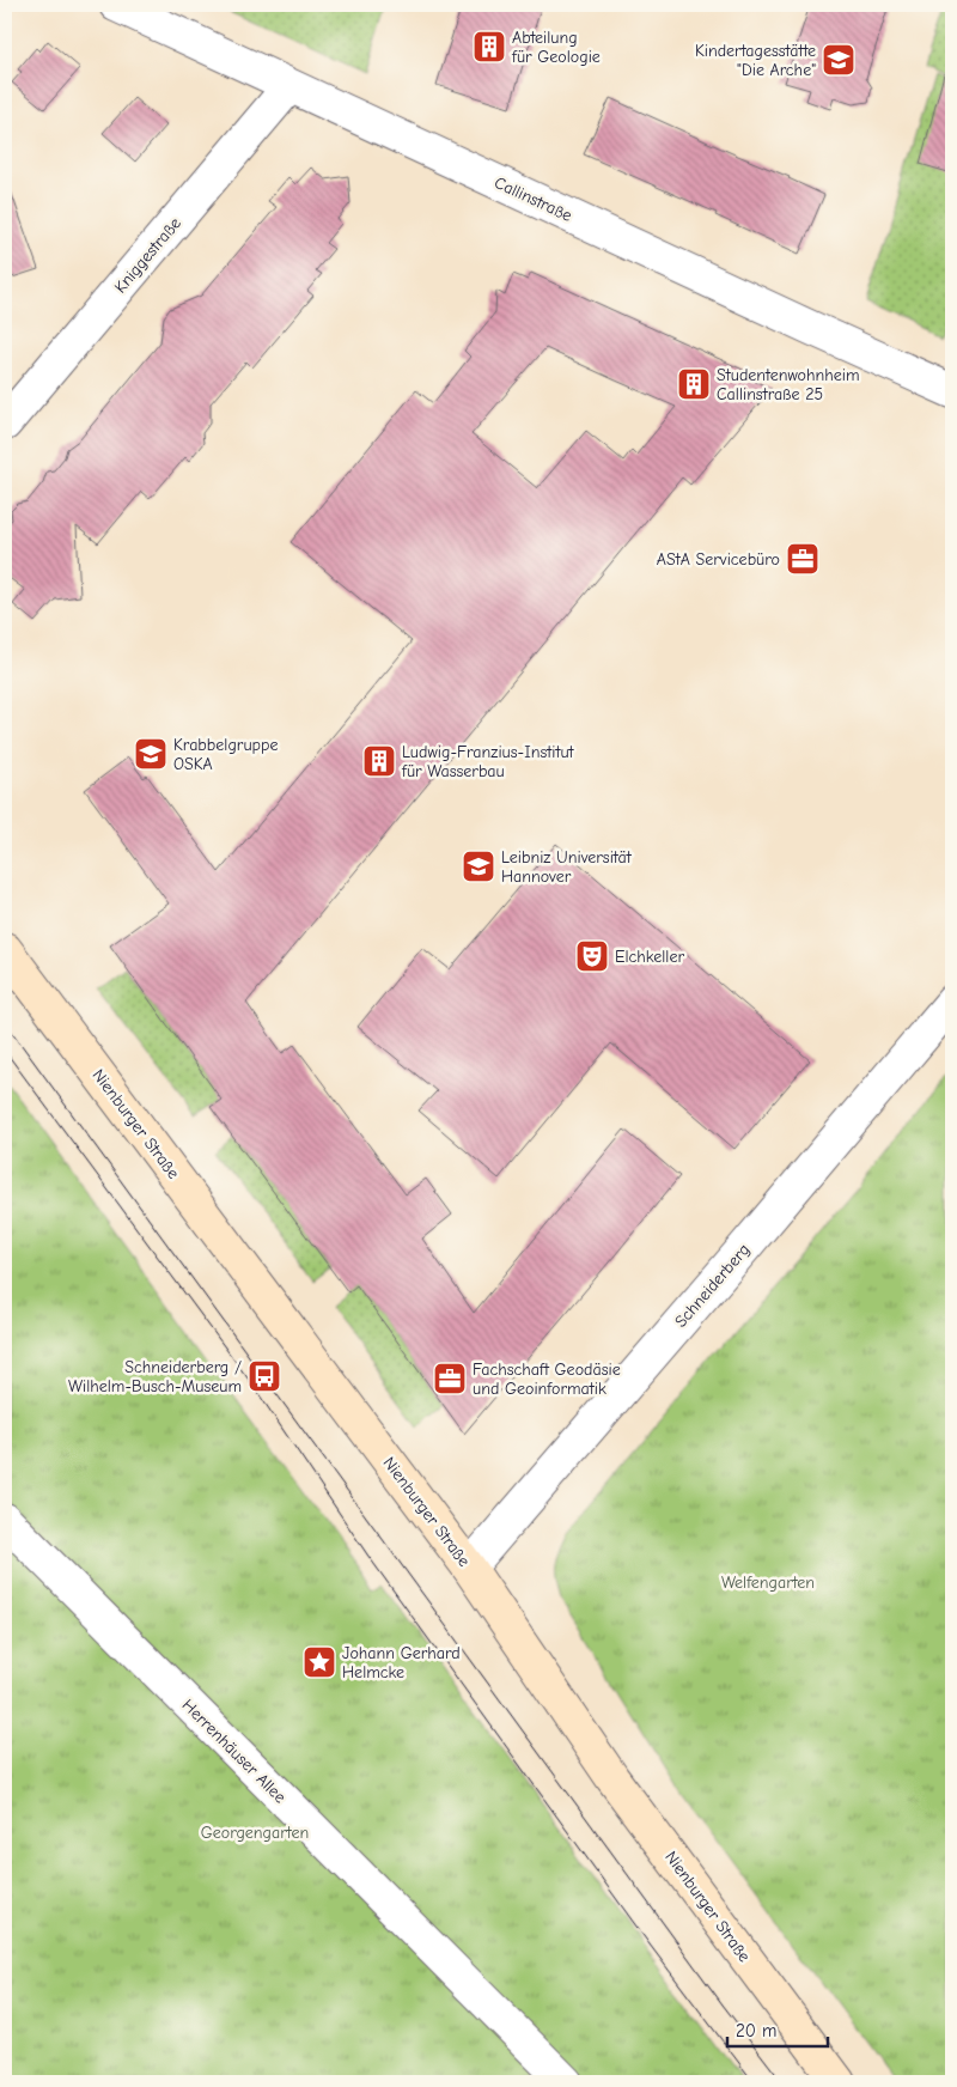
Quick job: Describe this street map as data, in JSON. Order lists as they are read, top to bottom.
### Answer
{
  "streets": {
    "street": [
      "Callinstraße",
      "Kniggestraße",
      "Nienburger Straße",
      "Schneiderberg",
      "Herrenhäuser Allee"
    ]
  },
  "crossings": [
    ["Callinstraße", "Kniggestraße"],
    ["Nienburger Straße", "Schneiderberg"]
  ],
  "parks": ["Welfengarten", "Georgengarten"],
  "places": {
    "building": ["Abteilung für Geologie", "Studentenwohnheim Callinstraße 25", "Ludwig-Franzius-Institut für Wasserbau"],
    "school or university": ["Kindertagesstätte \"Die Arche\"", "Krabbelgruppe OSKA", "Leibniz Universität Hannover"],
    "office": ["AStA Servicebüro", "Fachschaft Geodäsie und Geoinformatik"],
    "theatre": ["Elchkeller"],
    "bus stop": ["Schneiderberg / Wilhelm-Busch-Museum"],
    "place": ["Johann Gerhard Helmcke"]
  },
  "scale_bar": "20 m"
}
